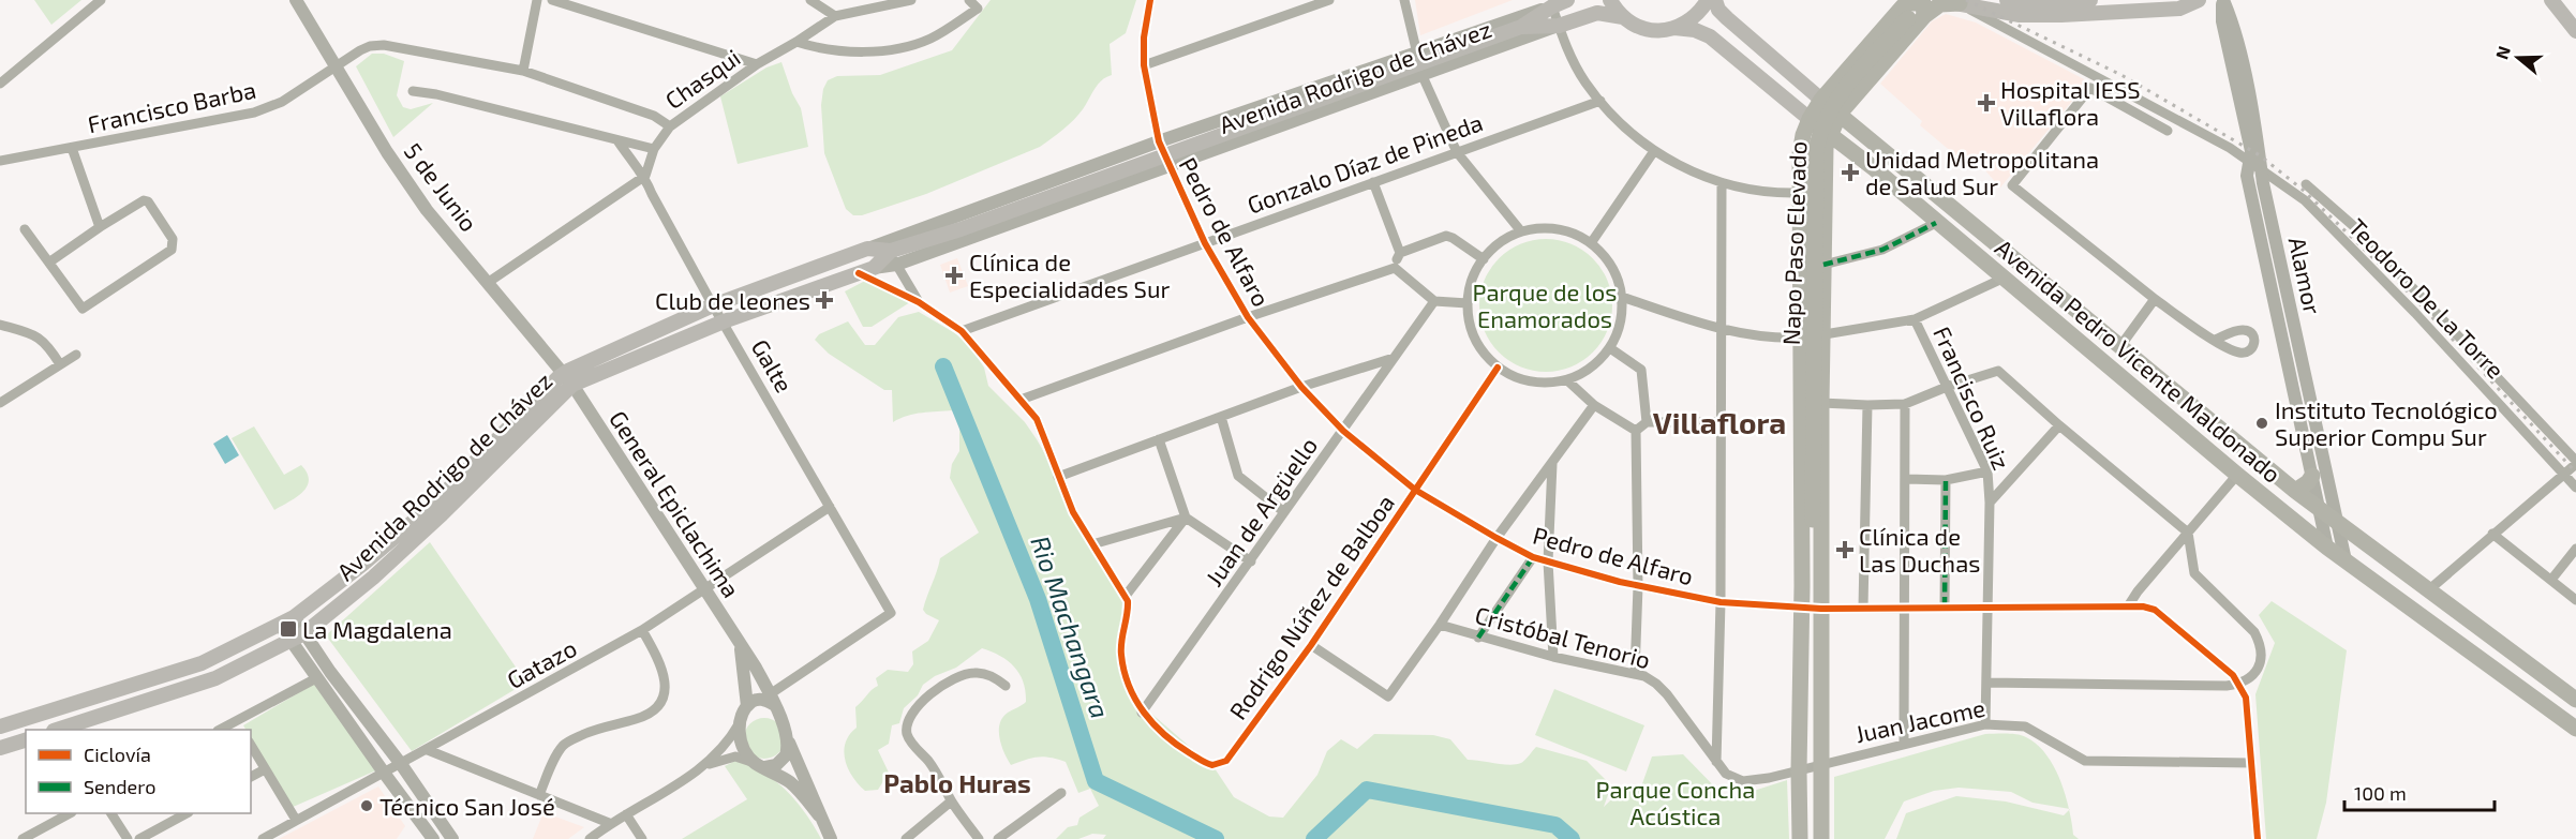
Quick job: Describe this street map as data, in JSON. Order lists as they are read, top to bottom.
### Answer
{
  "streets": {
    "main road": ["Avenida Rodrigo de Chávez", "Napo Paso Elevado", "Avenida Pedro Vicente Maldonado"],
    "street": [
      "Chasqui",
      "Francisco Barba",
      "Gonzalo Díaz de Pineda",
      "5 de Junio",
      "Pedro de Alfaro",
      "Alamor",
      "Teodoro De La Torre",
      "Galte",
      "Francisco Ruiz",
      "General Epiclachima",
      "Juan de Argüello",
      "Rodrigo Núñez de Balboa",
      "Cristóbal Tenorio",
      "Gatazo",
      "Juan Jacome"
    ]
  },
  "crossings": [
    ["Avenida Rodrigo de Chávez", "5 de Junio"],
    ["Avenida Rodrigo de Chávez", "Pedro de Alfaro"],
    ["Avenida Rodrigo de Chávez", "Avenida Pedro Vicente Maldonado"],
    ["Avenida Rodrigo de Chávez", "Galte"],
    ["Avenida Rodrigo de Chávez", "General Epiclachima"],
    ["Chasqui", "Francisco Barba"],
    ["Chasqui", "Galte"],
    ["Francisco Barba", "5 de Junio"],
    ["Gonzalo Díaz de Pineda", "Pedro de Alfaro"],
    ["5 de Junio", "General Epiclachima"],
    ["Pedro de Alfaro", "Francisco Ruiz"],
    ["Pedro de Alfaro", "Juan de Argüello"],
    ["Pedro de Alfaro", "Rodrigo Núñez de Balboa"],
    ["Alamor", "Teodoro De La Torre"],
    ["Alamor", "Avenida Pedro Vicente Maldonado"],
    ["Galte", "General Epiclachima"],
    ["Galte", "Gatazo"],
    ["Francisco Ruiz", "Juan Jacome"],
    ["General Epiclachima", "Gatazo"],
    ["Juan de Argüello", "Rodrigo Núñez de Balboa"],
    ["Cristóbal Tenorio", "Juan Jacome"]
  ],
  "districts": ["Villaflora", "Pablo Huras"],
  "water": ["Rio Machangara"],
  "parks": ["Parque de los Enamorados", "Parque Concha Acústica"],
  "places": {
    "health": [
      "Hospital IESS Villaflora",
      "Unidad Metropolitana de Salud Sur",
      "Clínica de Especialidades Sur",
      "Club de leones",
      "Clínica de Las Duchas"
    ],
    "other": ["Instituto Tecnológico Superior Compu Sur", "Técnico San José"],
    "transit": ["La Magdalena"]
  },
  "legend": ["Ciclovía", "Sendero"],
  "scale_bar": "100 m",
  "north": "left"
}
